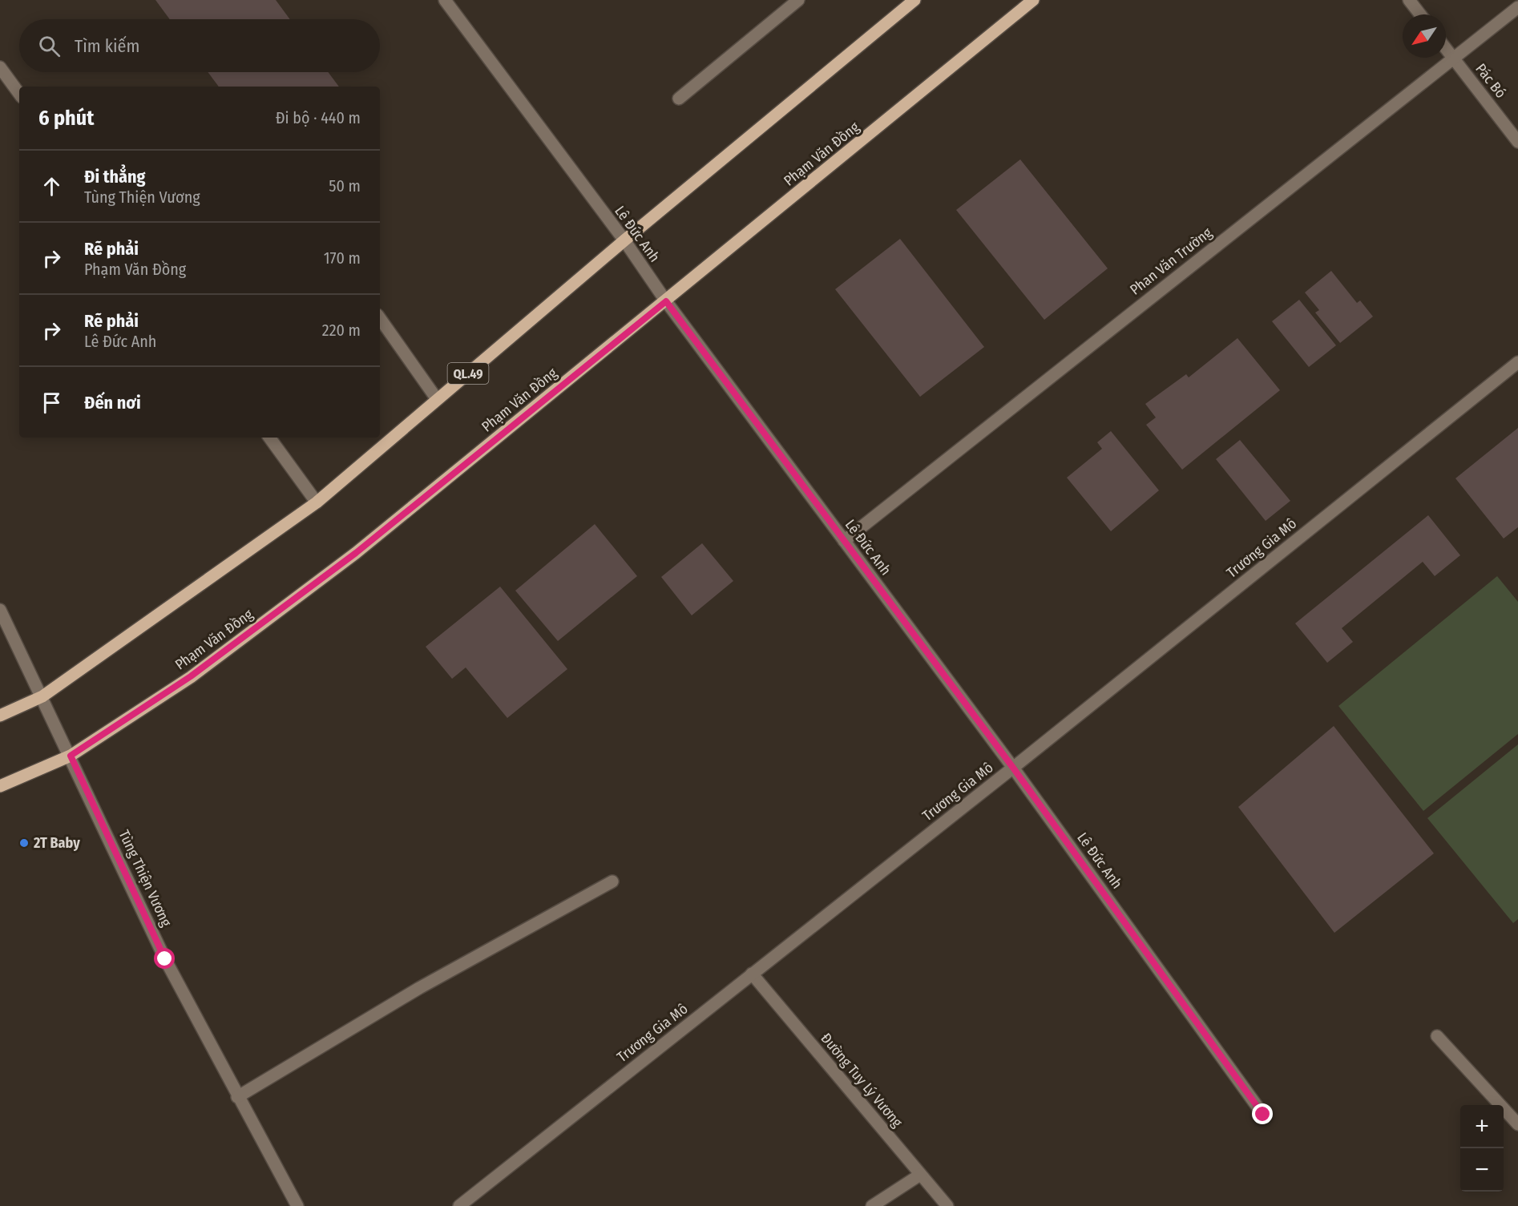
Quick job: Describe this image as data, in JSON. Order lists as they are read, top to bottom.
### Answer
{
  "streets": {
    "main road": ["Phạm Văn Đồng", "QL.49"],
    "street": [
      "Pác Bó",
      "Lê Đức Anh",
      "Phan Văn Trường",
      "Trương Gia Mô",
      "Tùng Thiện Vương",
      "Đường Tuy Lý Vương"
    ]
  },
  "crossings": [
    ["Pác Bó", "Phan Văn Trường"],
    ["Phạm Văn Đồng", "Lê Đức Anh"],
    ["Phạm Văn Đồng", "Tùng Thiện Vương"],
    ["Lê Đức Anh", "Phan Văn Trường"],
    ["Lê Đức Anh", "QL.49"],
    ["Lê Đức Anh", "Trương Gia Mô"],
    ["QL.49", "Tùng Thiện Vương"],
    ["Trương Gia Mô", "Đường Tuy Lý Vương"]
  ],
  "places": ["2T Baby"],
  "north": "bottom left",
  "page": {
    "search": "Tìm kiếm",
    "heading": ["6 phút", "Đi bộ · 440 m"],
    "list": [
      ["Đi thẳng", "Tùng Thiện Vương", "50 m"],
      ["Rẽ phải", "Phạm Văn Đồng", "170 m"],
      ["Rẽ phải", "Lê Đức Anh", "220 m"],
      "Đến nơi"
    ],
    "map_buttons": ["+", "−"]
  }
}
